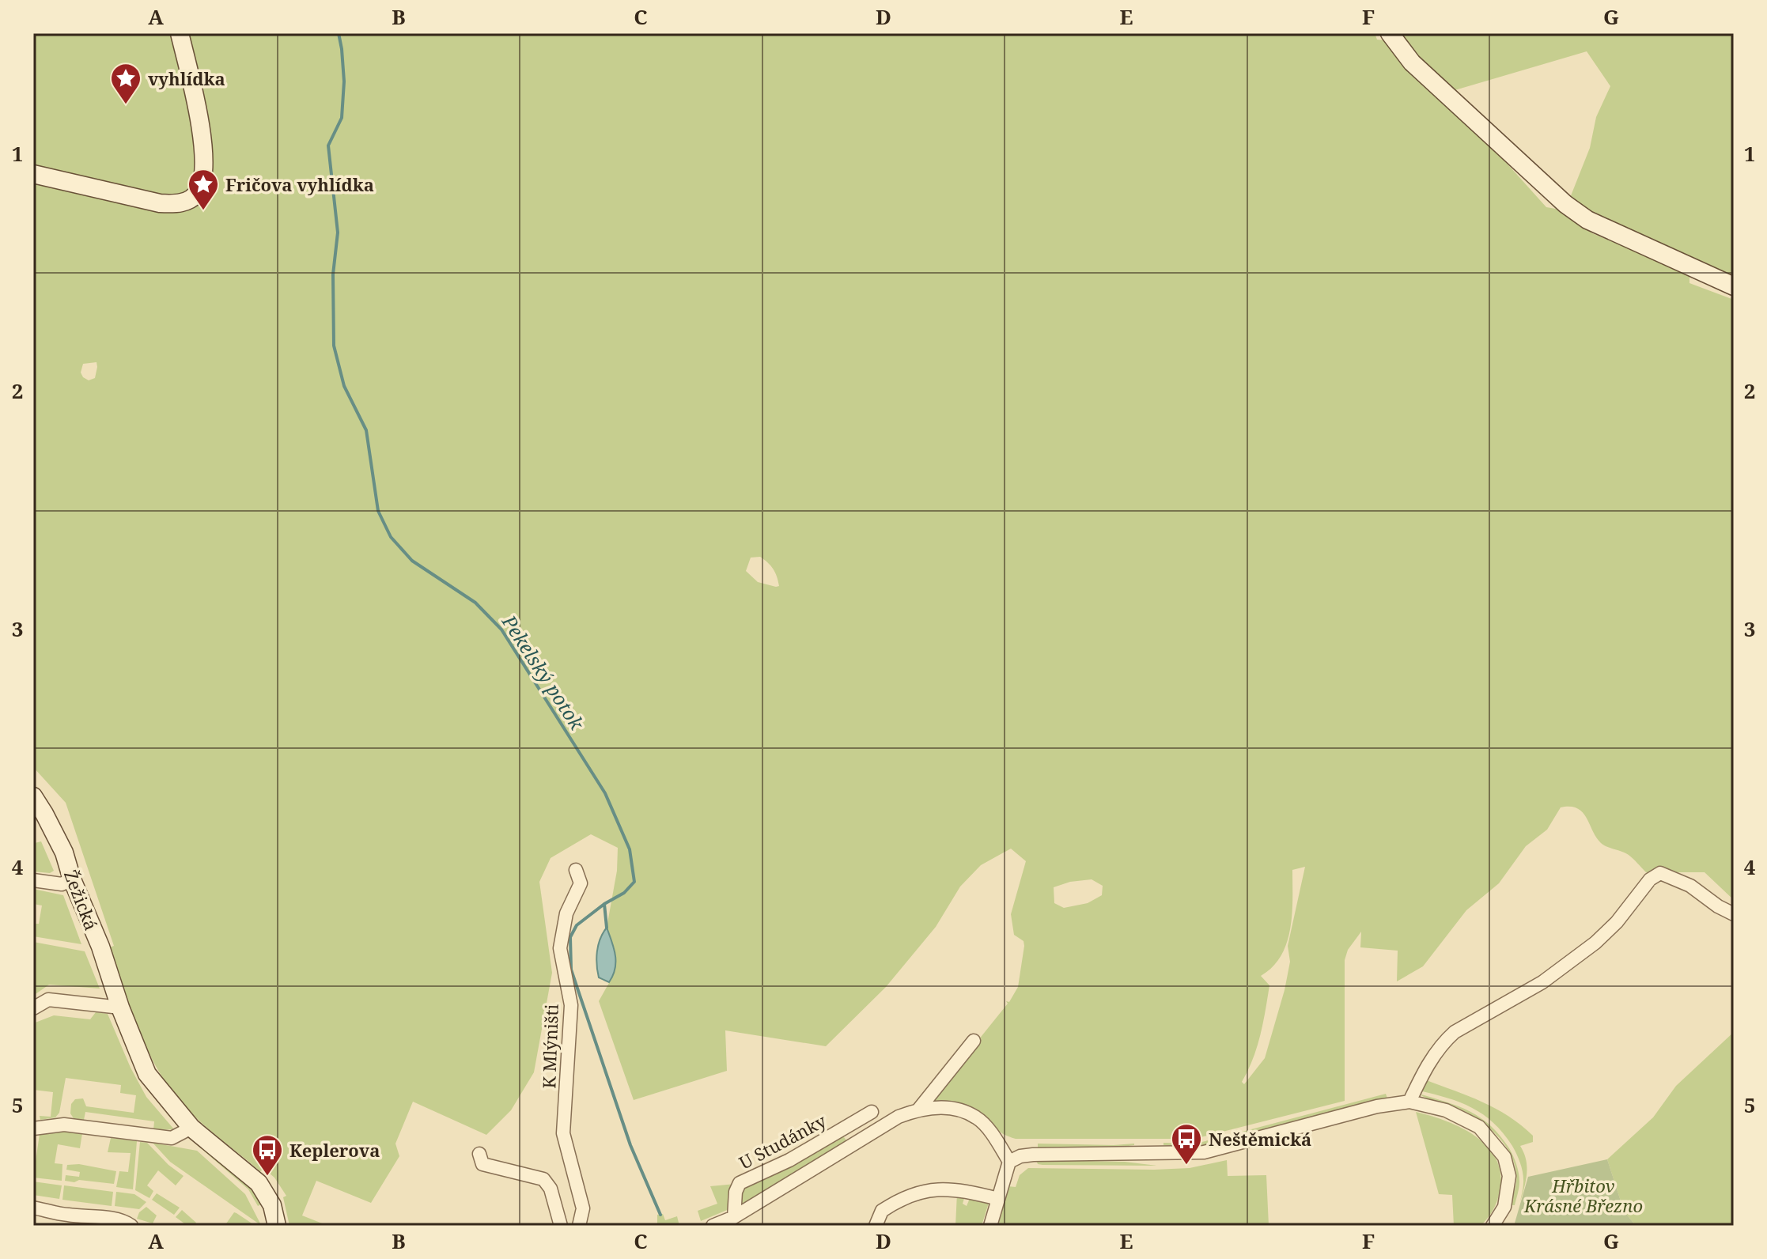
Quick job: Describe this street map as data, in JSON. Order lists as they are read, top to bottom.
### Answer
{
  "streets": {
    "street": ["Žežická", "K Mlýništi", "U Studánky"]
  },
  "water": ["Pekelský potok"],
  "parks": ["Hřbitov Krásné Březno"],
  "places": {
    "place": ["vyhlídka", "Fričova vyhlídka"],
    "bus stop": ["Neštěmická", "Keplerova"]
  },
  "grid": {
    "columns": [
      "A",
      "B",
      "C",
      "D",
      "E",
      "F",
      "G"
    ],
    "rows": [
      "1",
      "2",
      "3",
      "4",
      "5"
    ]
  }
}
